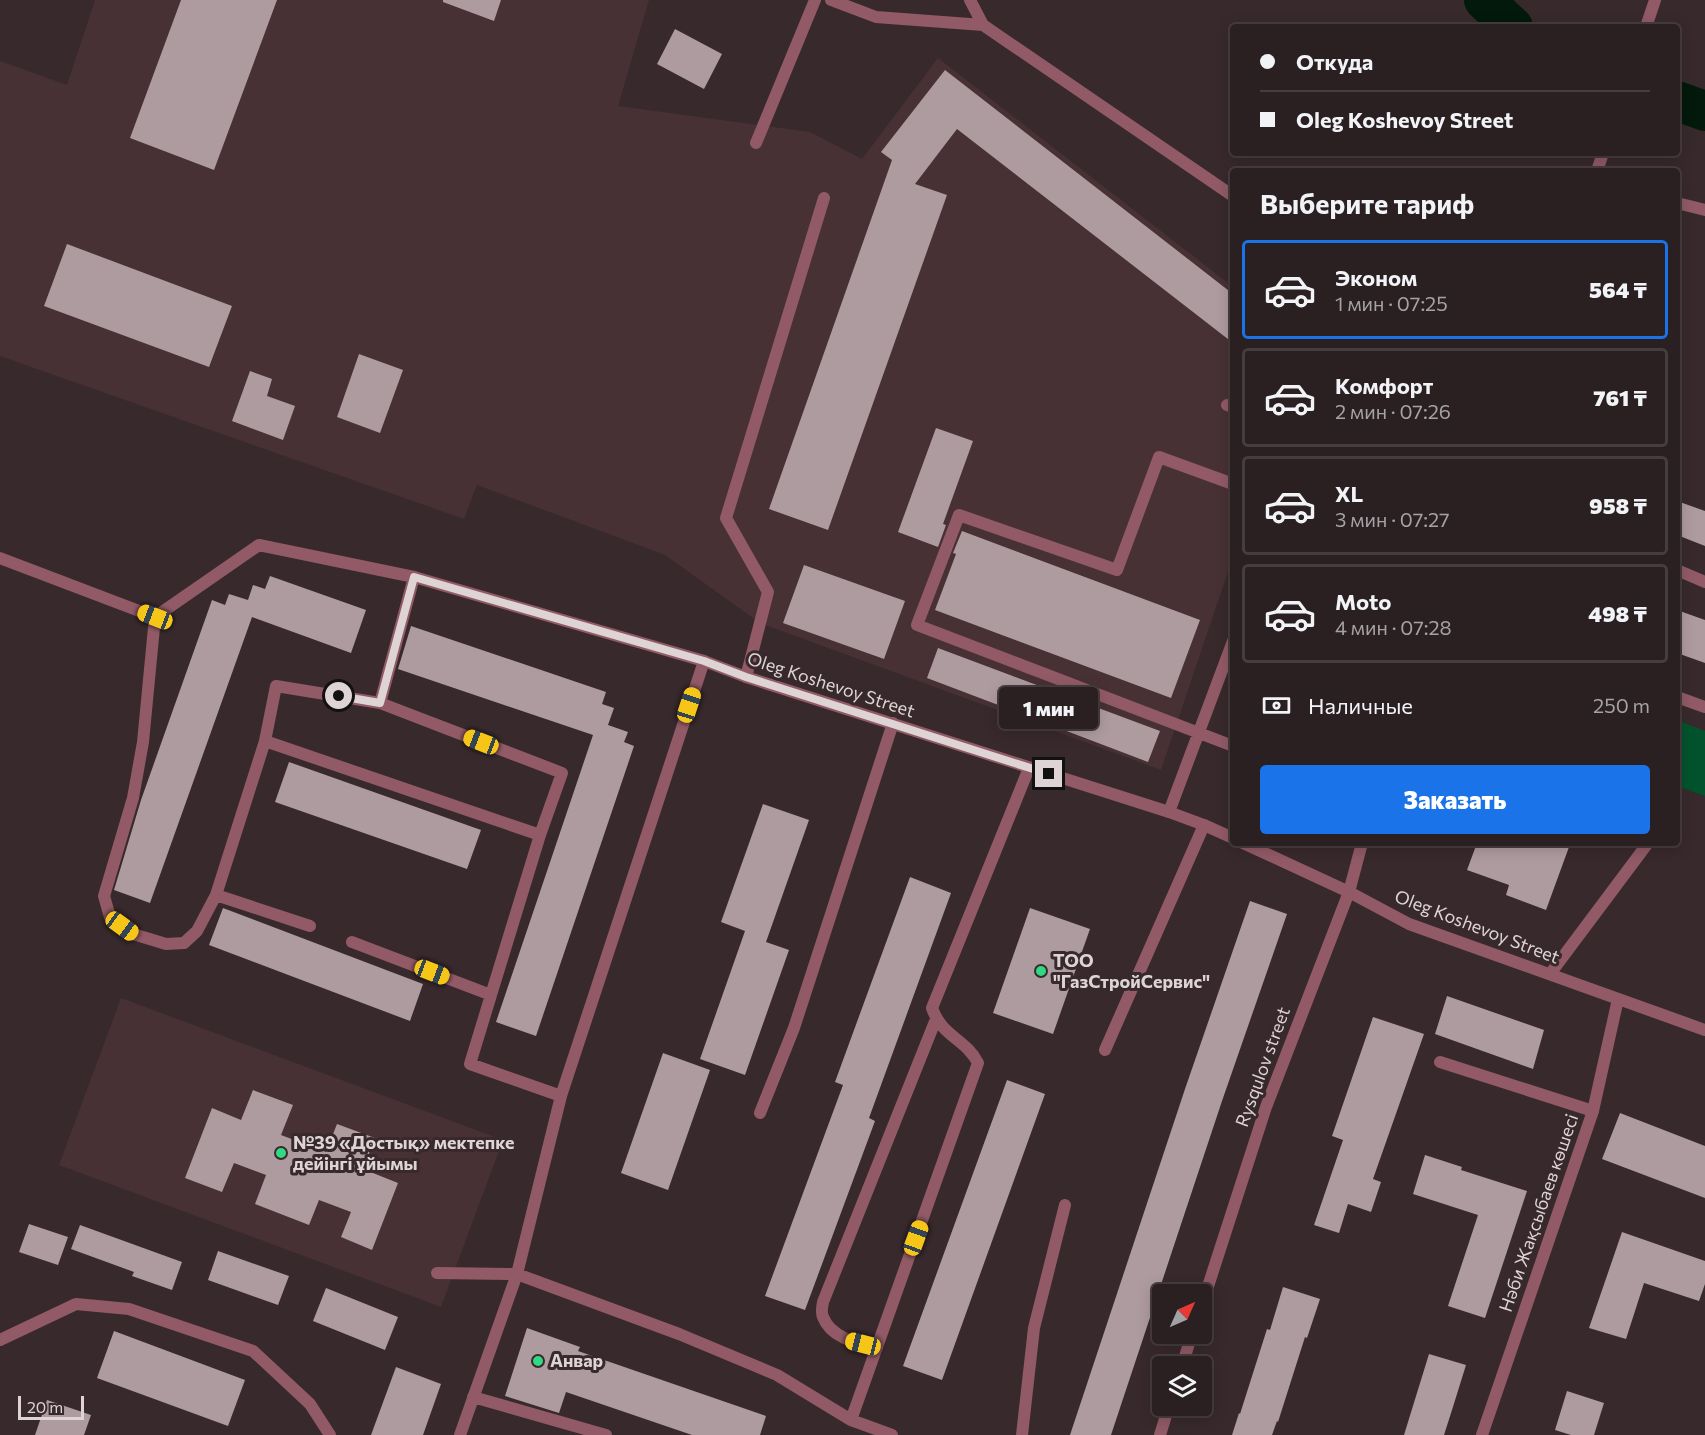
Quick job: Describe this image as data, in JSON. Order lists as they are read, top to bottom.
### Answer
{
  "streets": {
    "street": ["Oleg Koshevoy Street", "Rysqulov street", "Нәби Жақсыбаев көшесі"]
  },
  "crossings": [
    ["Oleg Koshevoy Street", "Rysqulov street"],
    ["Oleg Koshevoy Street", "Нәби Жақсыбаев көшесі"]
  ],
  "places": ["ТОО \"ГазСтройСервис\"", "№39 «Достық» мектепке дейінгі ұйымы", "Анвар"],
  "scale_bar": "20 m",
  "north": "top right",
  "page": {
    "banner": ["Откуда", "Oleg Koshevoy Street"],
    "heading": "Выберите тариф",
    "list": [
      {
        "name": "Эконом",
        "note": "1 мин · 07:25",
        "value": "564 ₸"
      },
      {
        "name": "Комфорт",
        "note": "2 мин · 07:26",
        "value": "761 ₸"
      },
      {
        "name": "XL",
        "note": "3 мин · 07:27",
        "value": "958 ₸"
      },
      {
        "name": "Moto",
        "note": "4 мин · 07:28",
        "value": "498 ₸"
      }
    ],
    "pay": ["Наличные", "250 m"],
    "bubble": "1 мин",
    "buttons": "Заказать",
    "scale": "20 m"
  }
}
